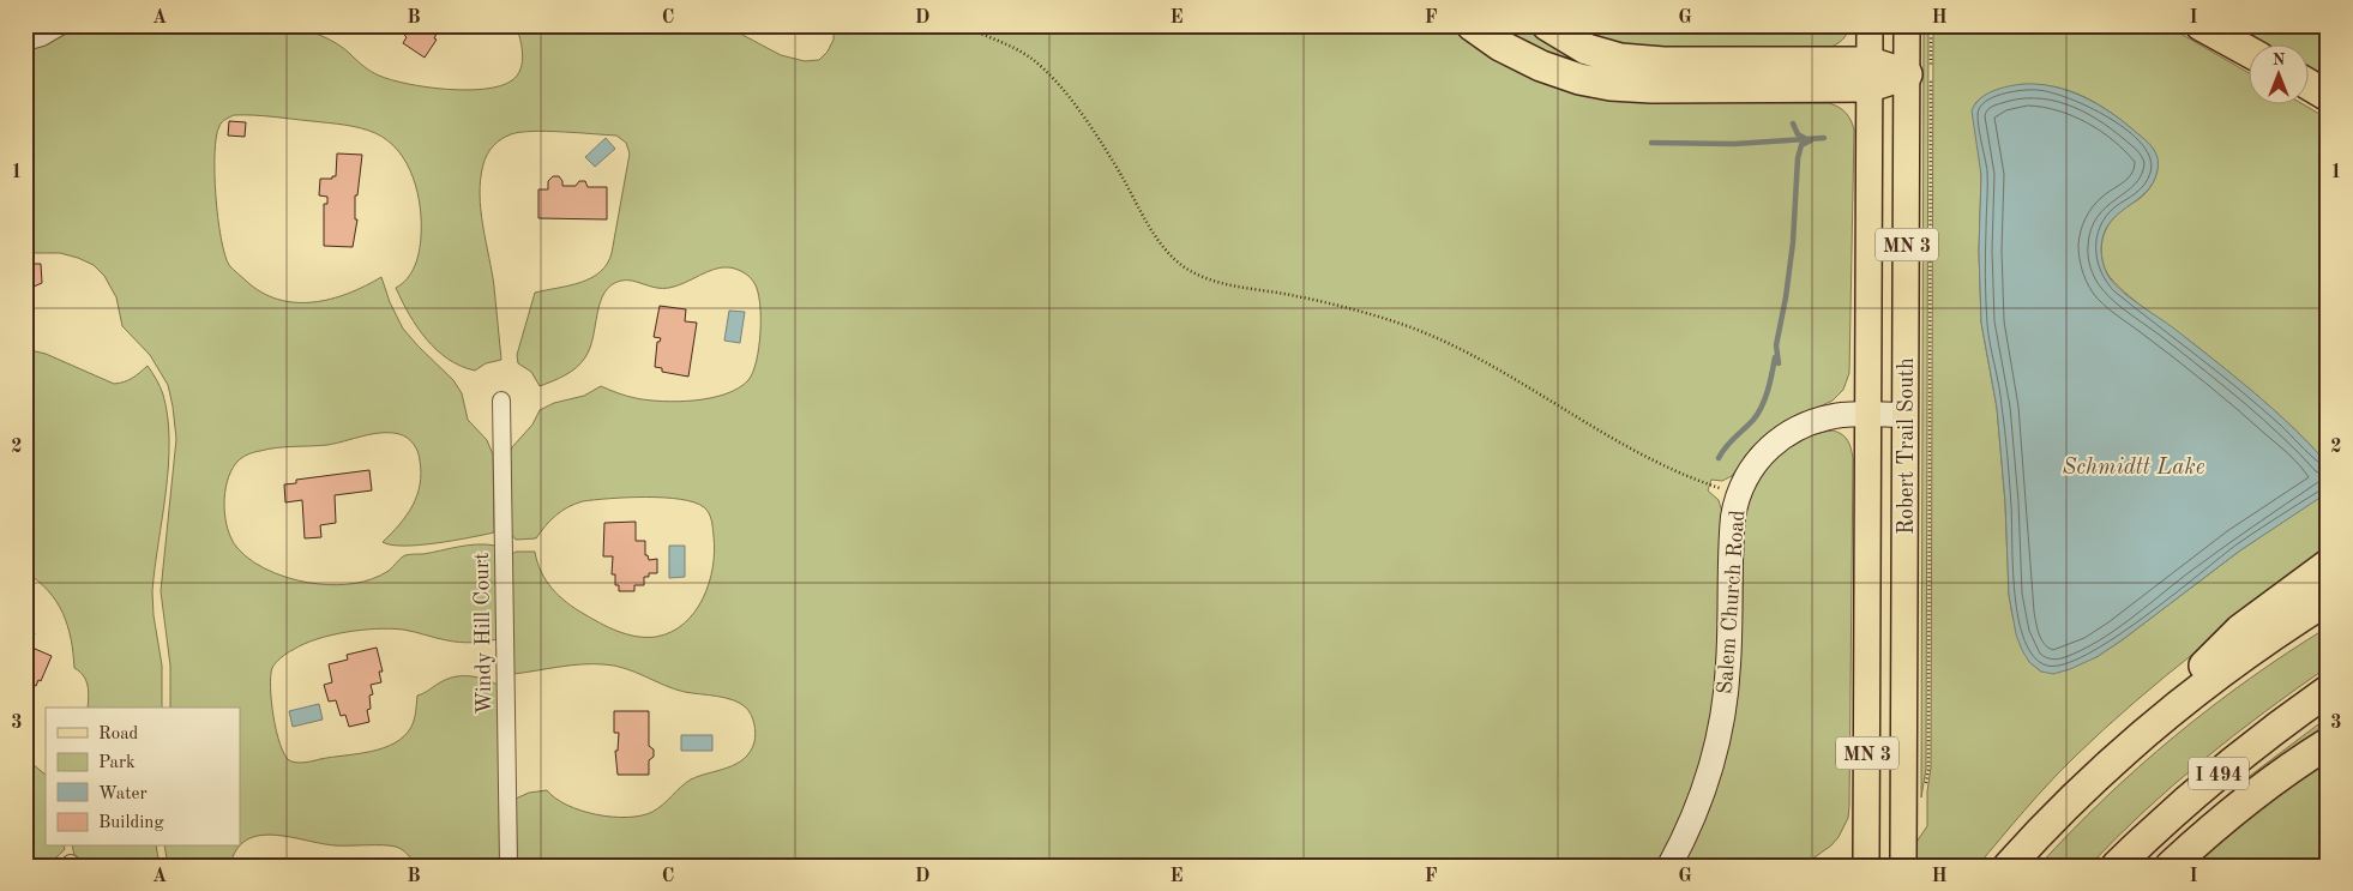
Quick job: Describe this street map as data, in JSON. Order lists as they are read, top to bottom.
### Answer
{
  "streets": {
    "highway": ["I 494"],
    "main road": ["MN 3", "Robert Trail South"],
    "street": ["Salem Church Road", "Windy Hill Court"]
  },
  "crossings": [
    ["Robert Trail South", "Salem Church Road"]
  ],
  "water": ["Schmidtt Lake"],
  "legend": [
    "Road",
    "Park",
    "Water",
    "Building"
  ],
  "north": "top",
  "grid": {
    "columns": [
      "A",
      "B",
      "C",
      "D",
      "E",
      "F",
      "G",
      "H",
      "I"
    ],
    "rows": ["1", "2", "3"]
  }
}
